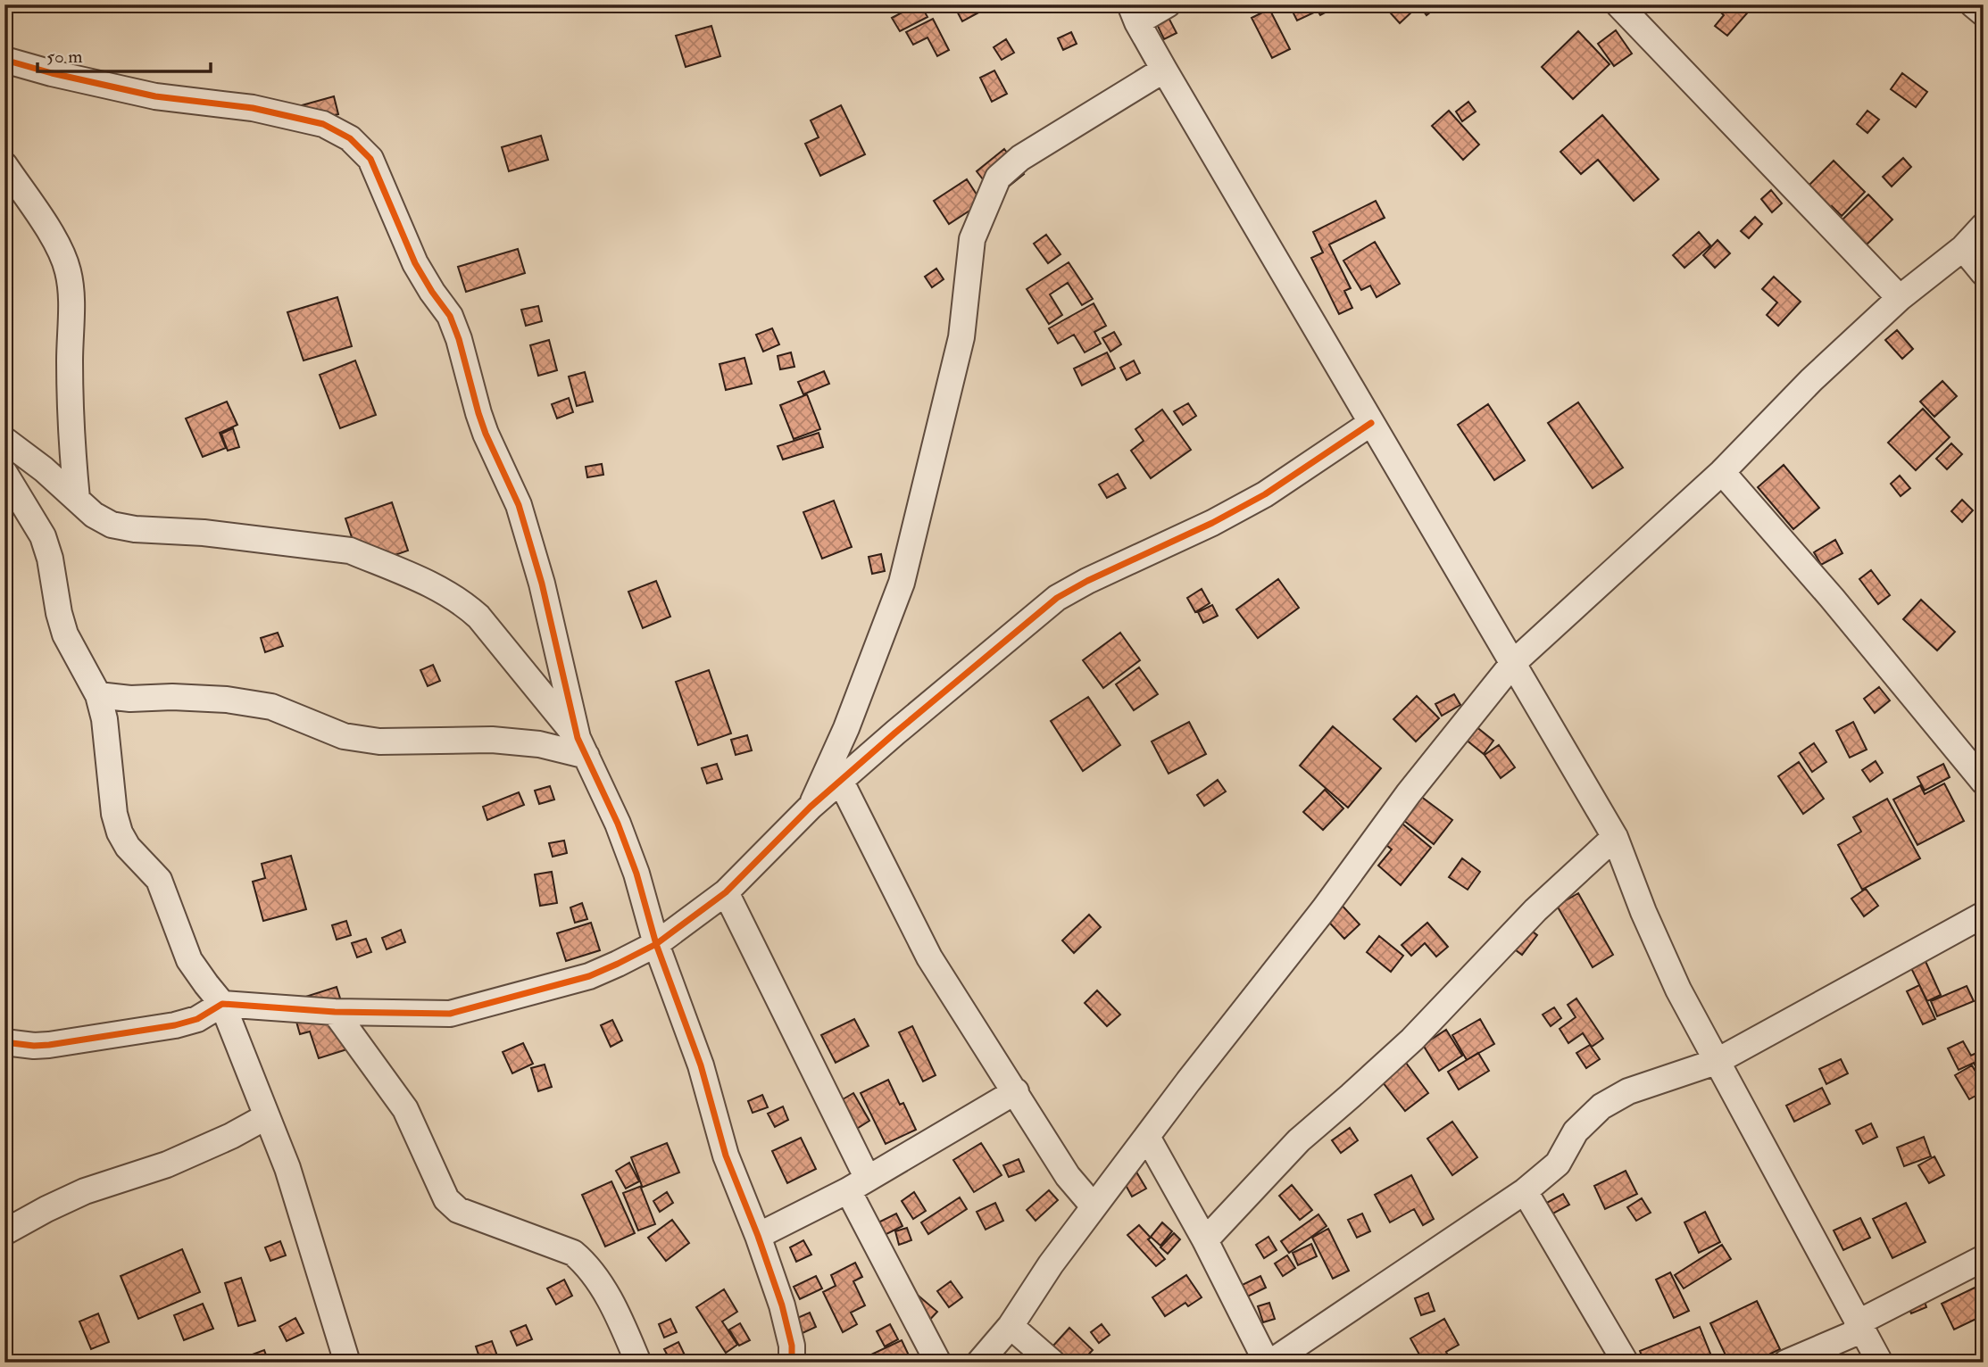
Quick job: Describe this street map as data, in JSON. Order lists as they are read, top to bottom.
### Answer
{
  "scale_bar": "50 m"
}
